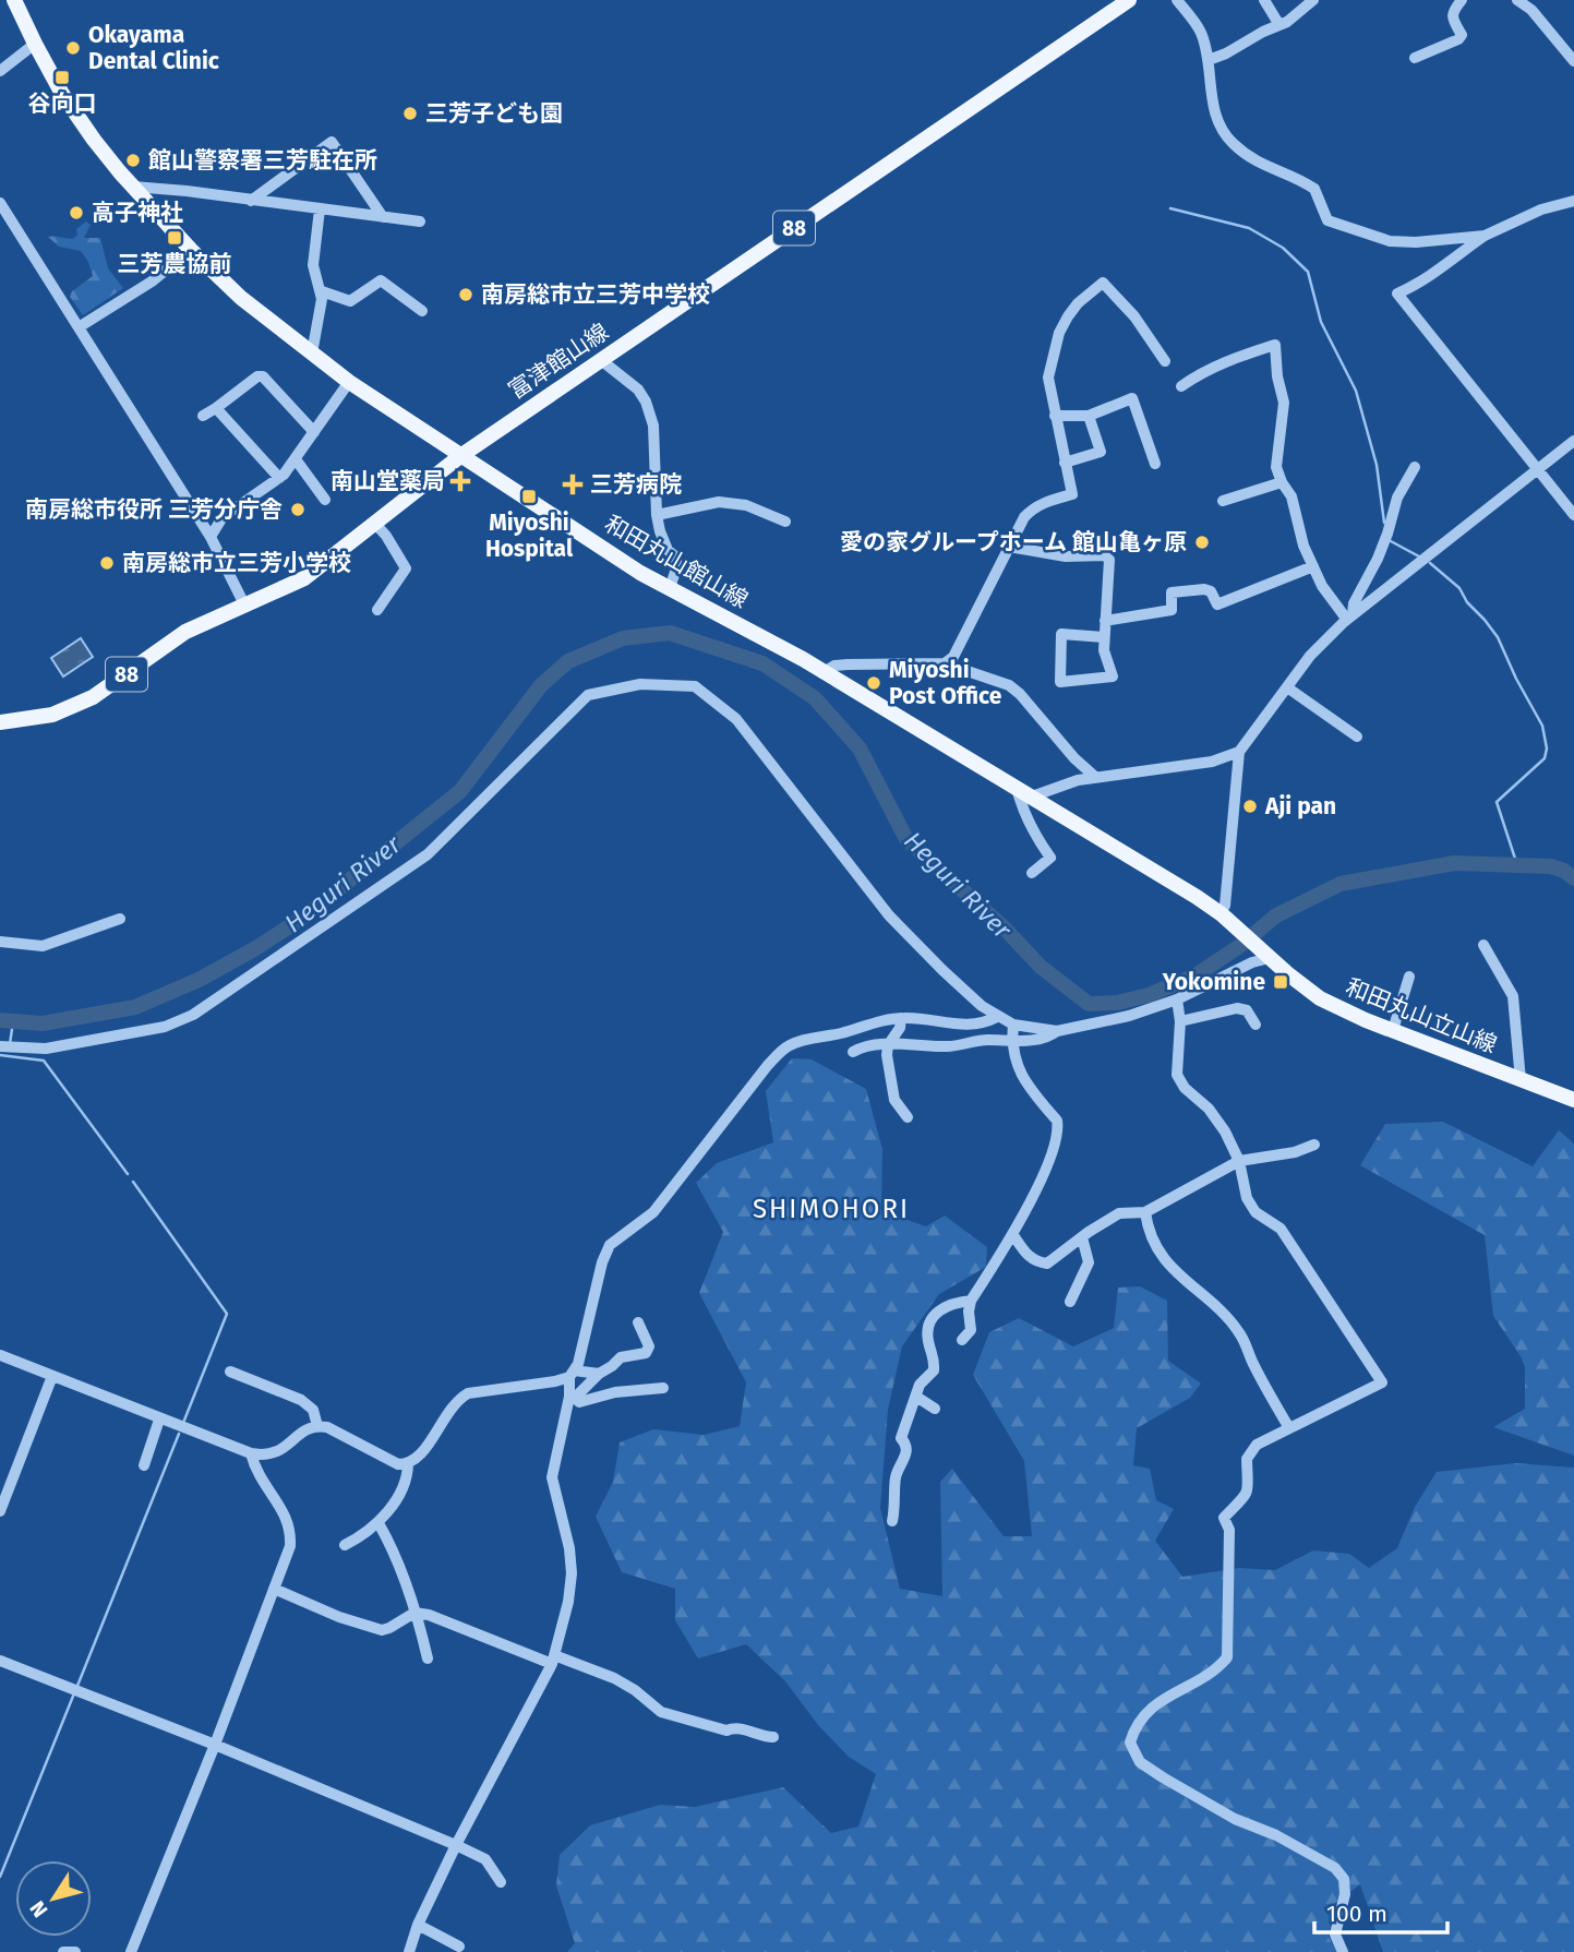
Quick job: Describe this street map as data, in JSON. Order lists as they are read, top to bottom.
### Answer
{
  "streets": {
    "main road": [
      "88",
      "富津館山線",
      "和田丸山館山線",
      "和田丸山立山線"
    ]
  },
  "crossings": [
    ["富津館山線", "和田丸山館山線"],
    ["和田丸山館山線", "和田丸山立山線"]
  ],
  "districts": ["SHIMOHORI"],
  "water": ["Heguri River"],
  "places": {
    "other": [
      "Okayama Dental Clinic",
      "三芳子ども園",
      "館山警察署三芳駐在所",
      "高子神社",
      "南房総市立三芳中学校",
      "南房総市役所 三芳分庁舎",
      "愛の家グループホーム 館山亀ヶ原",
      "南房総市立三芳小学校",
      "Miyoshi Post Office",
      "Aji pan"
    ],
    "transit": [
      "谷向口",
      "三芳農協前",
      "Miyoshi Hospital",
      "Yokomine"
    ],
    "health": ["南山堂薬局", "三芳病院"]
  },
  "scale_bar": "100 m",
  "north": "bottom left"
}
